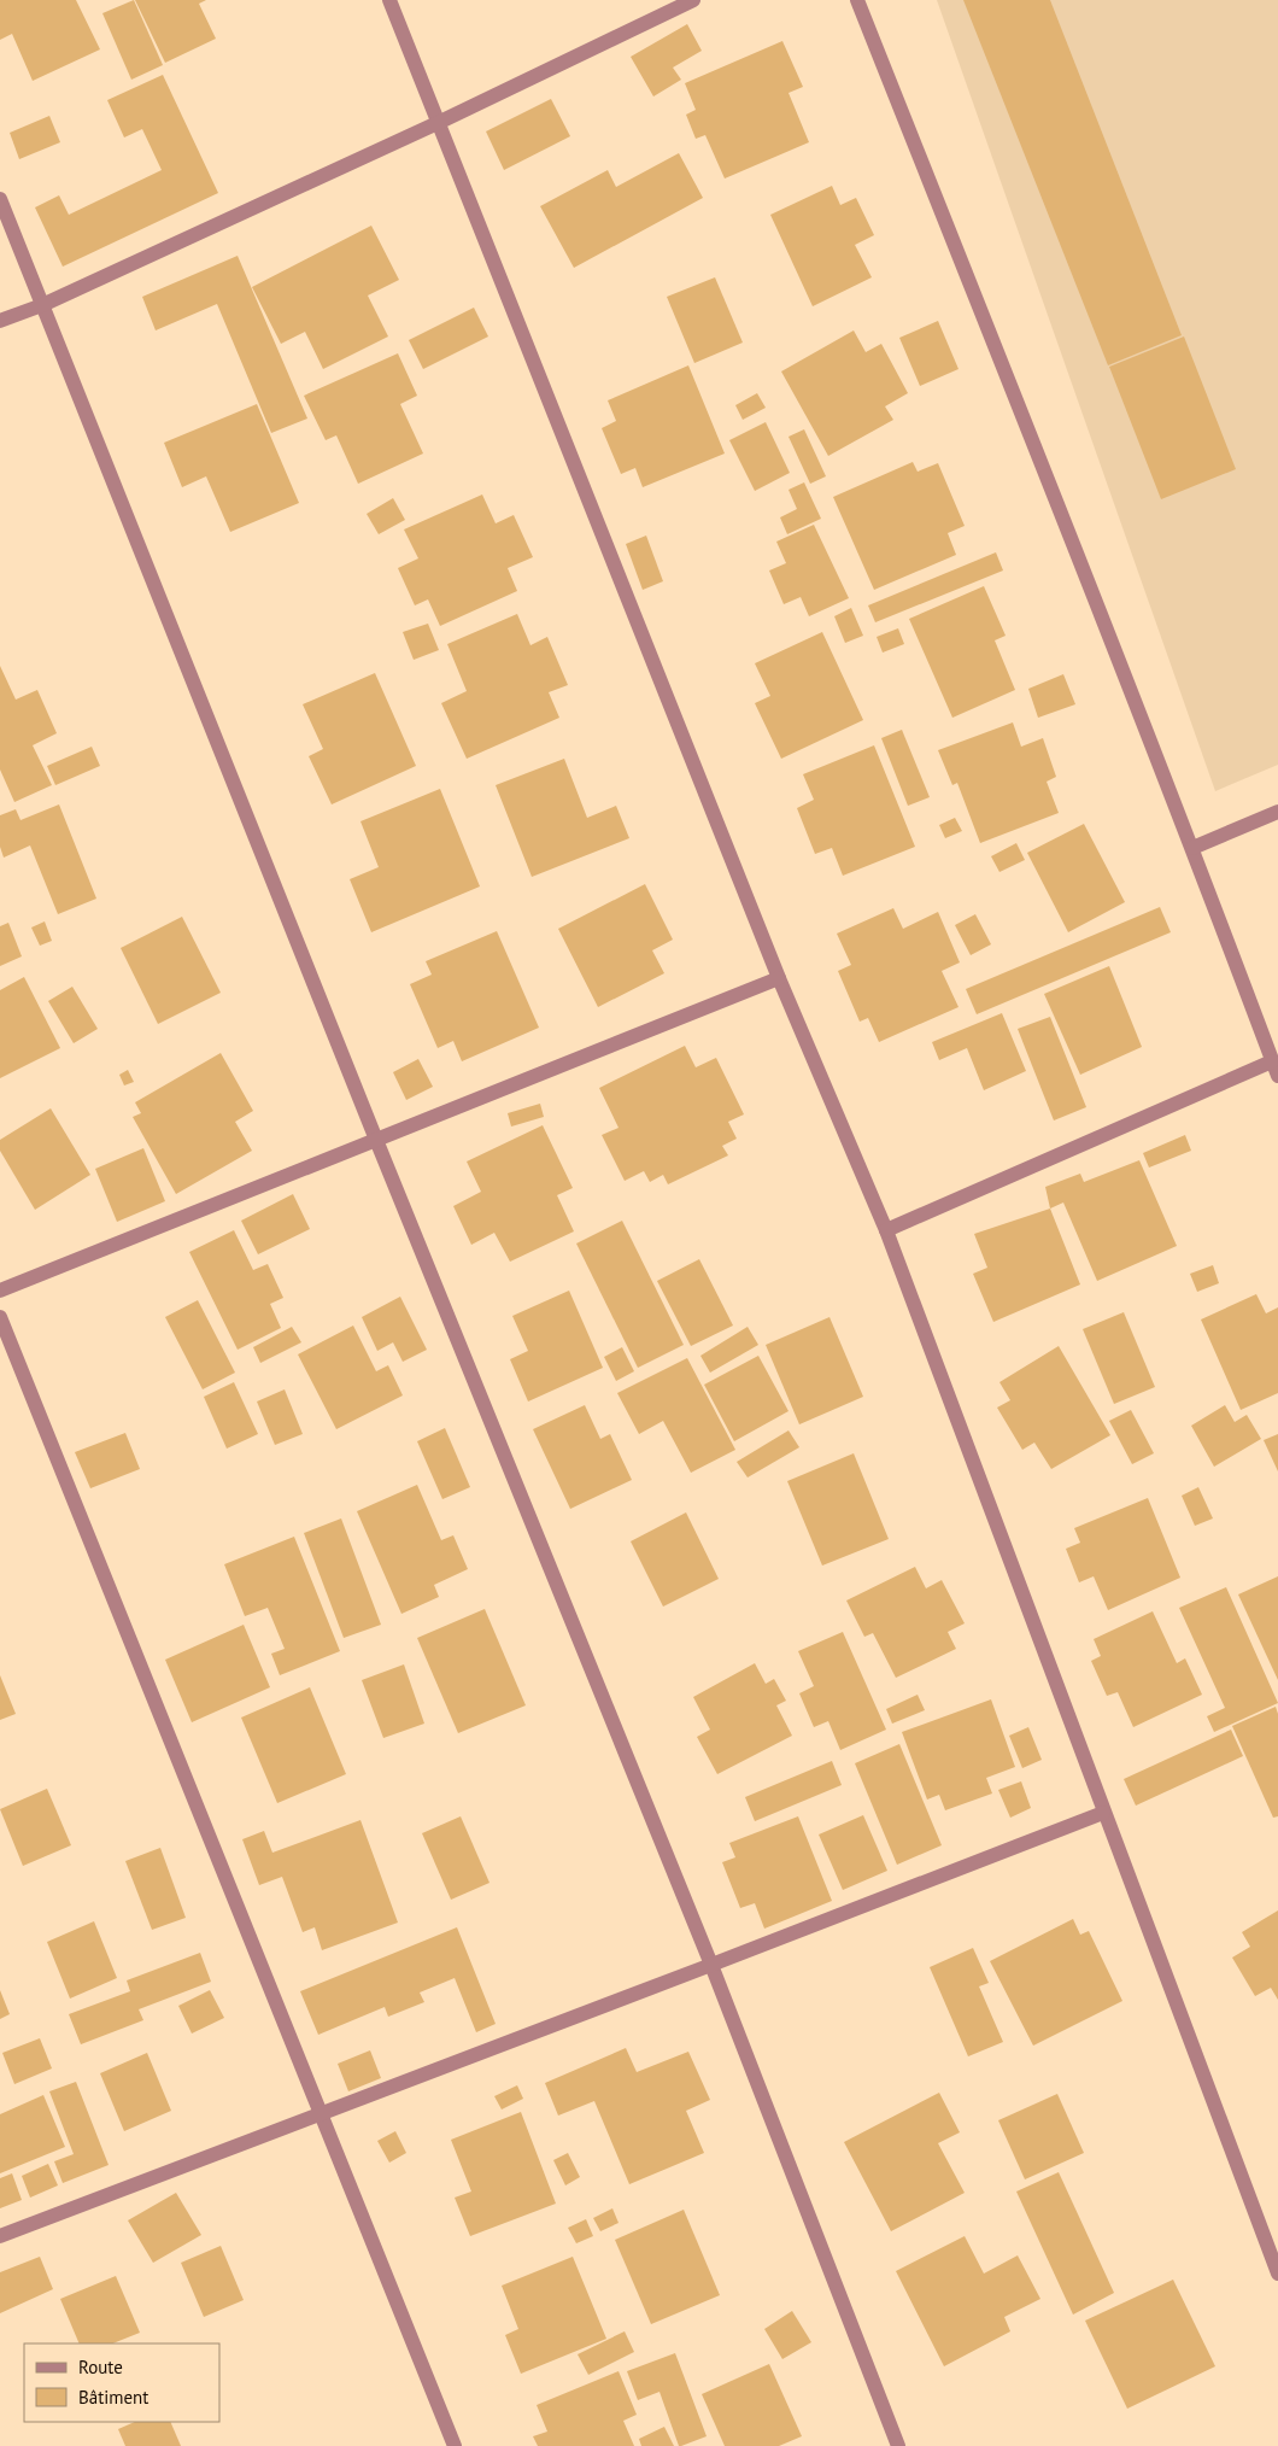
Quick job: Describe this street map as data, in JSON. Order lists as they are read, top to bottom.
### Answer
{
  "legend": ["Route", "Bâtiment"]
}
